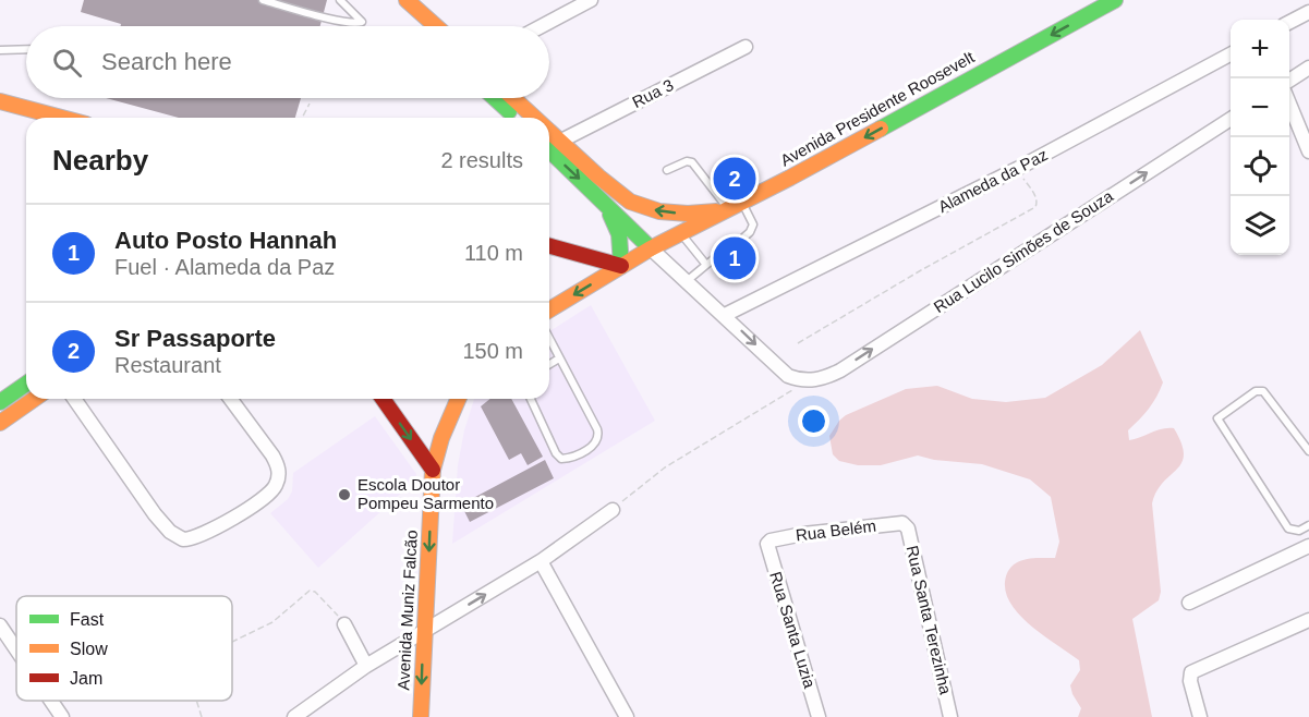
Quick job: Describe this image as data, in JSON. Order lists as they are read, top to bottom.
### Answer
{
  "streets": {
    "main road": ["Avenida Presidente Roosevelt", "Avenida Muniz Falcão"],
    "street": [
      "Rua 3",
      "Alameda da Paz",
      "Rua Lucilo Simões de Souza",
      "Rua Belém",
      "Rua Santa Terezinha",
      "Rua Santa Luzia"
    ]
  },
  "crossings": [
    ["Rua Belém", "Rua Santa Terezinha"],
    ["Rua Belém", "Rua Santa Luzia"]
  ],
  "one_way": ["Avenida Presidente Roosevelt", "Rua Lucilo Simões de Souza", "Avenida Muniz Falcão"],
  "places": ["Escola Doutor Pompeu Sarmento"],
  "legend": ["Fast", "Slow", "Jam"],
  "page": {
    "map_buttons": ["+", "−"],
    "search": "Search here",
    "heading": ["Nearby", "2 results"],
    "pins": ["2", "1"],
    "list": [
      {
        "mark": "1",
        "name": "Auto Posto Hannah",
        "note": "Fuel · Alameda da Paz",
        "value": "110 m"
      },
      {
        "mark": "2",
        "name": "Sr Passaporte",
        "note": "Restaurant",
        "value": "150 m"
      }
    ]
  }
}
